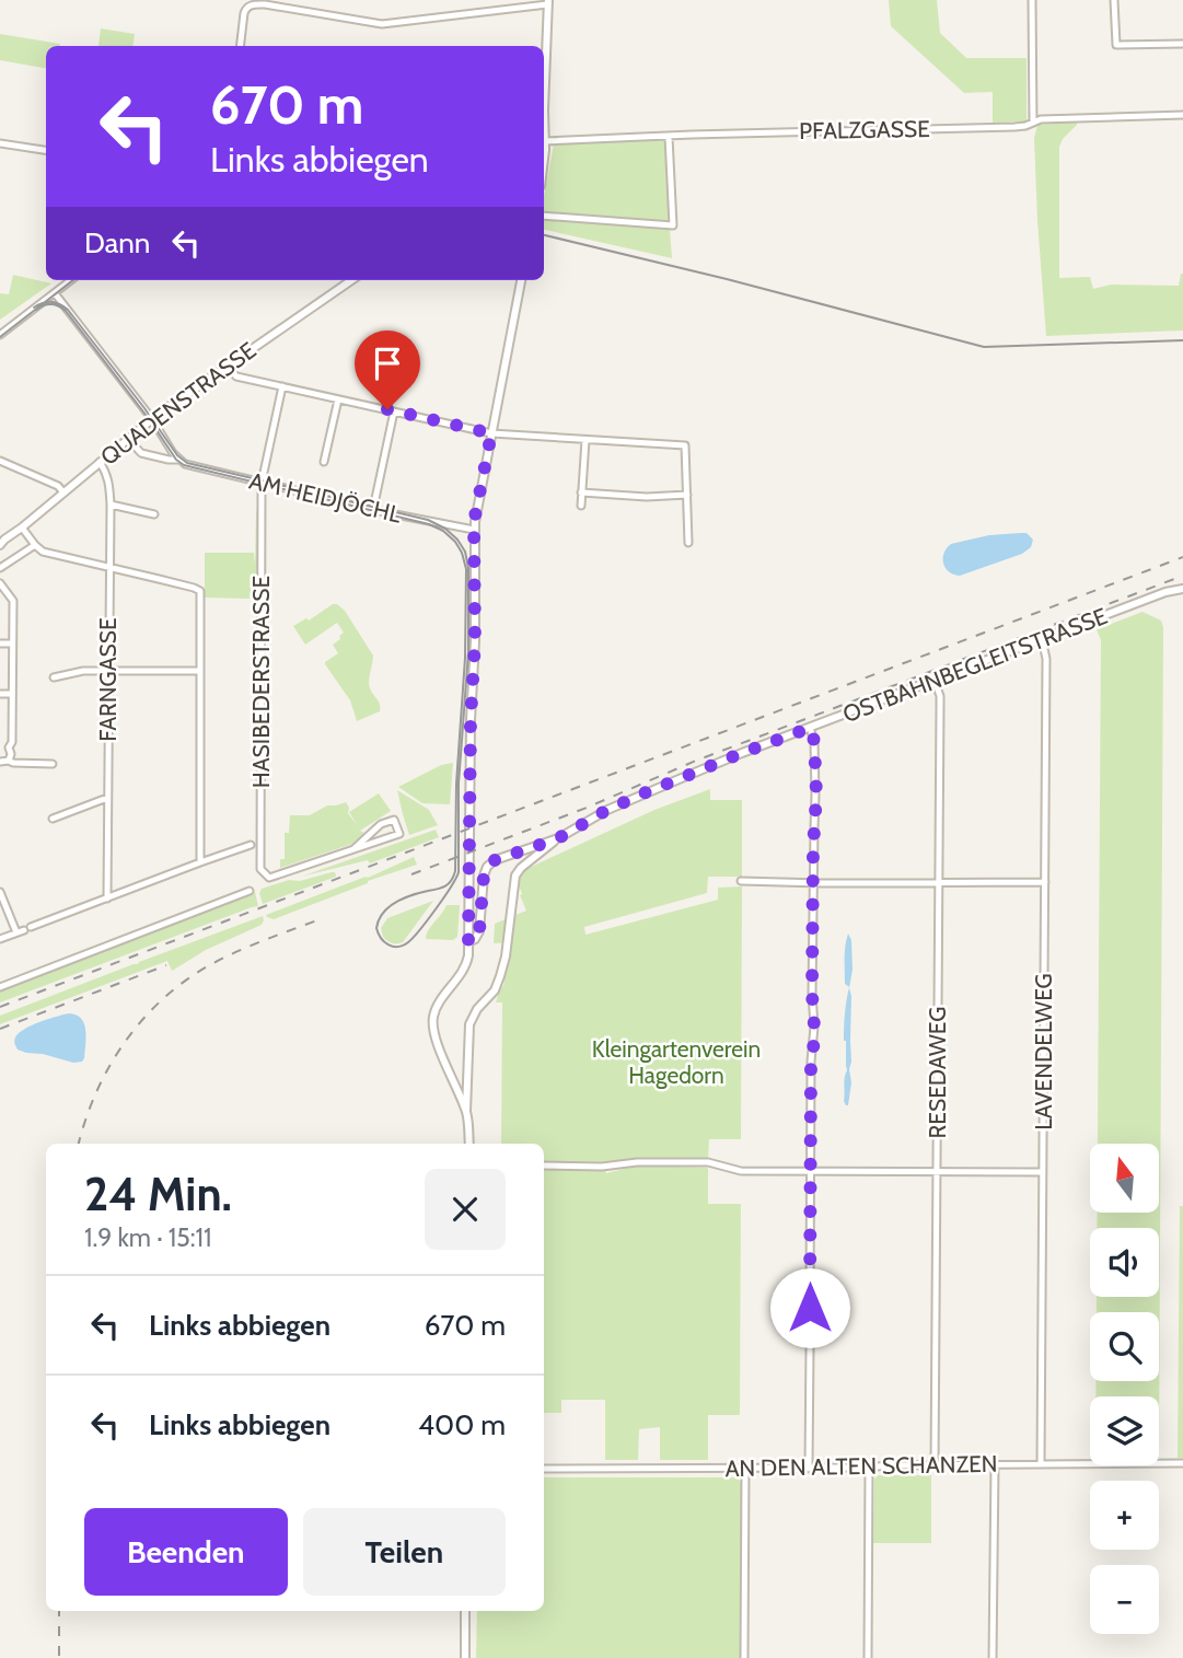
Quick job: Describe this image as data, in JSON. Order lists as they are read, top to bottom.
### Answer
{
  "streets": {
    "street": [
      "PFALZGASSE",
      "QUADENSTRASSE",
      "AM HEIDJÖCHL",
      "OSTBAHNBEGLEITSTRASSE",
      "FARNGASSE",
      "HASIBEDERSTRASSE",
      "LAVENDELWEG",
      "RESEDAWEG",
      "AN DEN ALTEN SCHANZEN"
    ]
  },
  "crossings": [
    ["QUADENSTRASSE", "AM HEIDJÖCHL"],
    ["QUADENSTRASSE", "FARNGASSE"],
    ["AM HEIDJÖCHL", "HASIBEDERSTRASSE"],
    ["OSTBAHNBEGLEITSTRASSE", "LAVENDELWEG"],
    ["OSTBAHNBEGLEITSTRASSE", "RESEDAWEG"],
    ["LAVENDELWEG", "AN DEN ALTEN SCHANZEN"],
    ["RESEDAWEG", "AN DEN ALTEN SCHANZEN"]
  ],
  "parks": ["Kleingartenverein Hagedorn"],
  "north": "top",
  "page": {
    "turn": ["670 m", "Links abbiegen"],
    "then": "Dann",
    "map_buttons": ["+", "−"],
    "heading": ["24 Min.", "1.9 km · 15:11"],
    "list": [
      {
        "name": "Links abbiegen",
        "value": "670 m"
      },
      {
        "name": "Links abbiegen",
        "value": "400 m"
      }
    ],
    "buttons": ["Beenden", "Teilen"]
  }
}
